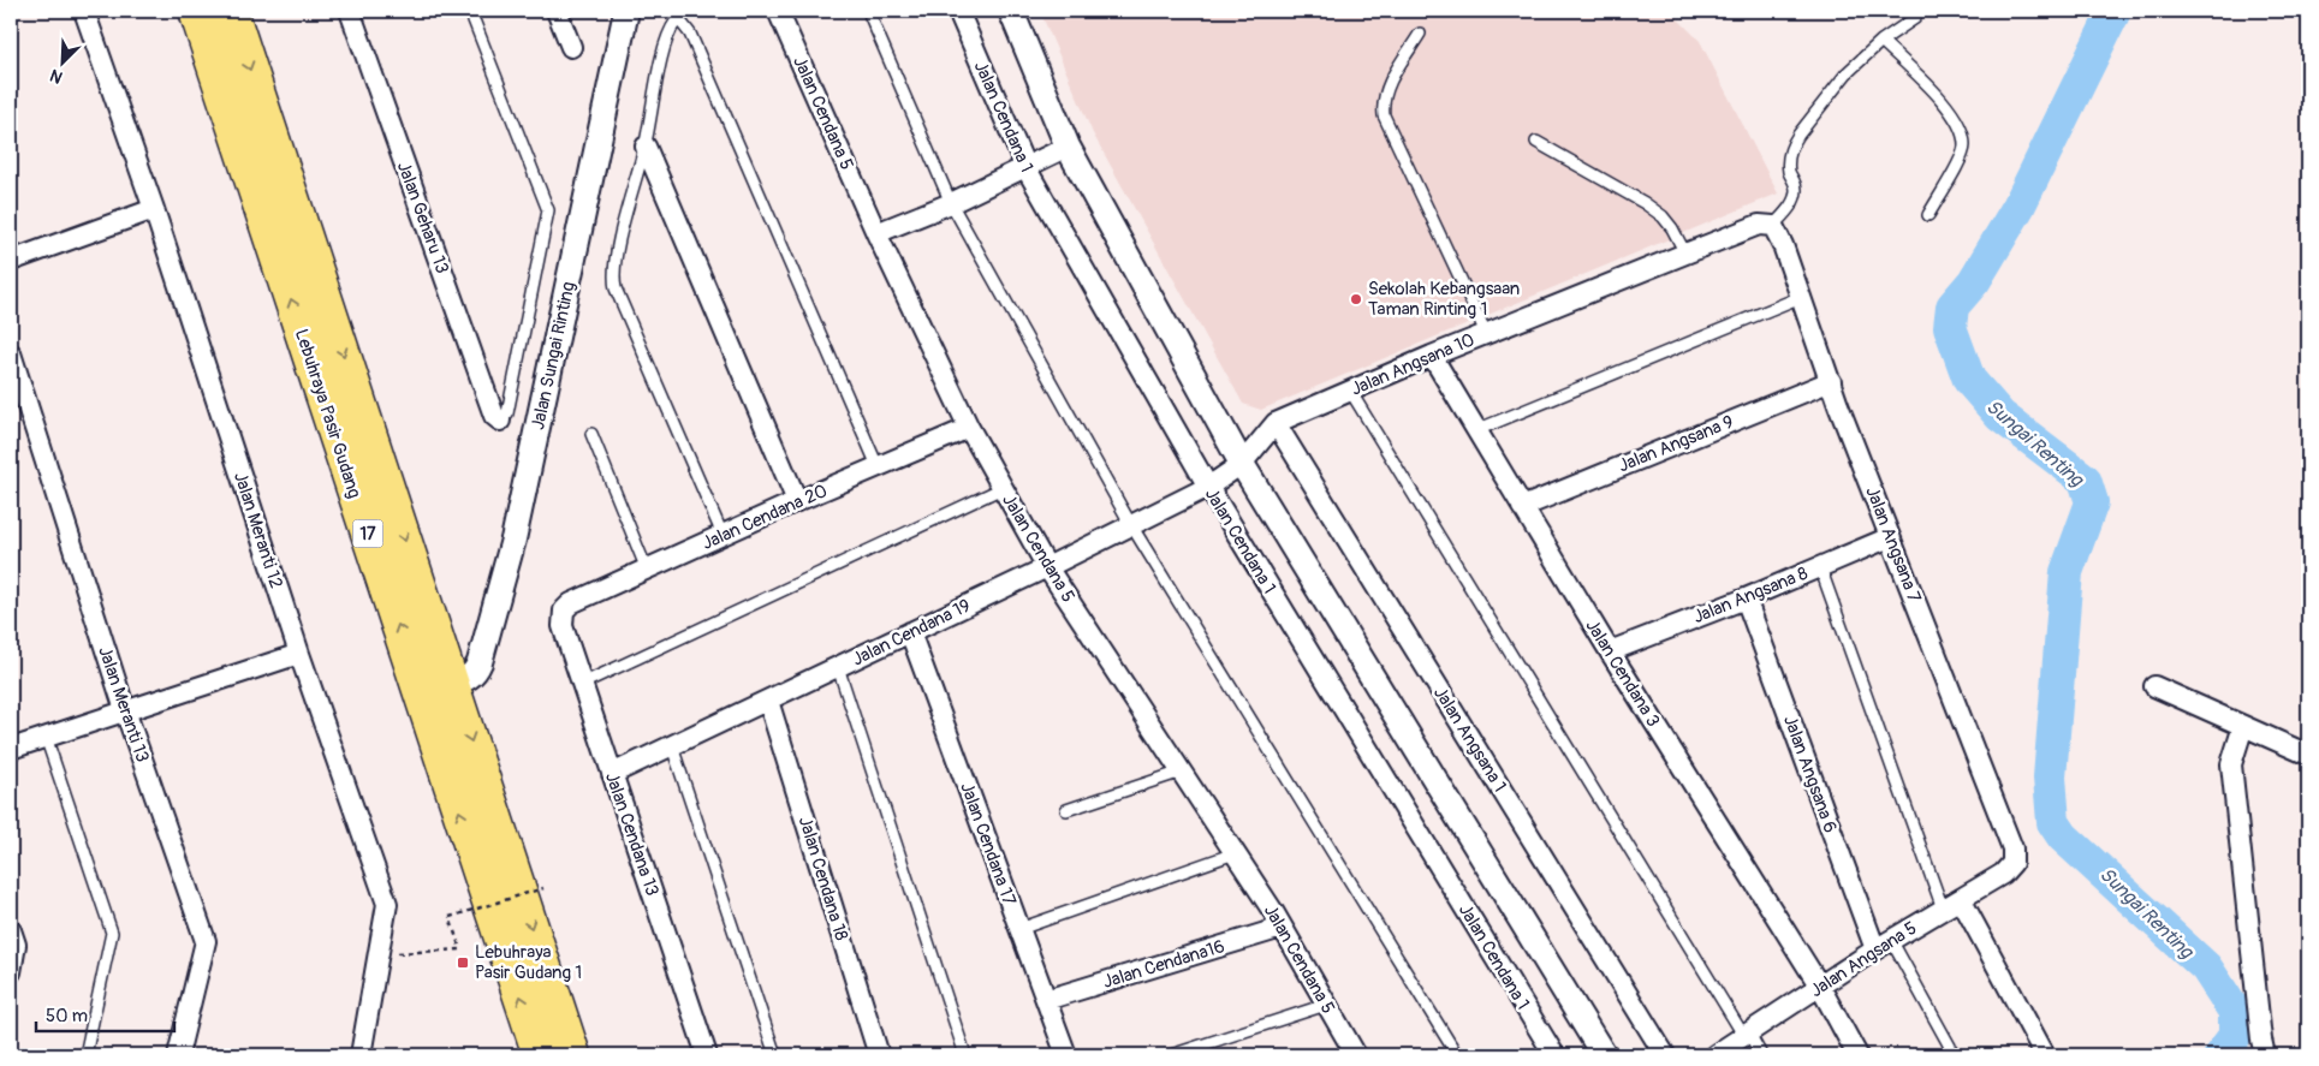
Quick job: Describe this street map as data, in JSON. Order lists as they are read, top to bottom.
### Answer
{
  "streets": {
    "highway": ["Lebuhraya Pasir Gudang", "17"],
    "street": [
      "Jalan Cendana 5",
      "Jalan Cendana 1",
      "Jalan Geharu 13",
      "Jalan Sungai Rinting",
      "Jalan Angsana 10",
      "Jalan Angsana 9",
      "Jalan Cendana 20",
      "Jalan Meranti 12",
      "Jalan Angsana 7",
      "Jalan Angsana 8",
      "Jalan Cendana 19",
      "Jalan Cendana 3",
      "Jalan Meranti 13",
      "Jalan Angsana 1",
      "Jalan Angsana 6",
      "Jalan Cendana 13",
      "Jalan Cendana 17",
      "Jalan Cendana 18",
      "Jalan Angsana 5",
      "Jalan Cendana16"
    ]
  },
  "crossings": [
    ["Jalan Cendana 5", "Jalan Cendana 20"],
    ["Jalan Cendana 5", "Jalan Cendana 19"],
    ["Jalan Cendana 5", "Jalan Cendana16"],
    ["Jalan Cendana 1", "Jalan Angsana 10"],
    ["Jalan Cendana 1", "Jalan Cendana 19"],
    ["Jalan Sungai Rinting", "Lebuhraya Pasir Gudang"],
    ["Jalan Angsana 10", "Jalan Angsana 7"],
    ["Jalan Angsana 10", "Jalan Cendana 19"],
    ["Jalan Angsana 10", "Jalan Cendana 3"],
    ["Jalan Angsana 10", "Jalan Angsana 1"],
    ["Jalan Angsana 9", "Jalan Angsana 7"],
    ["Jalan Angsana 9", "Jalan Cendana 3"],
    ["Jalan Cendana 20", "Jalan Cendana 13"],
    ["Jalan Angsana 7", "Jalan Angsana 8"],
    ["Jalan Angsana 7", "Jalan Angsana 5"],
    ["Jalan Angsana 8", "Jalan Cendana 3"],
    ["Jalan Angsana 8", "Jalan Angsana 6"],
    ["Jalan Cendana 19", "Jalan Cendana 13"],
    ["Jalan Cendana 19", "Jalan Cendana 17"],
    ["Jalan Cendana 19", "Jalan Cendana 18"],
    ["Jalan Cendana 3", "Jalan Angsana 5"],
    ["Jalan Angsana 6", "Jalan Angsana 5"],
    ["Jalan Cendana 17", "Jalan Cendana16"]
  ],
  "water": ["Sungai Renting"],
  "places": {
    "other": ["Sekolah Kebangsaan Taman Rinting 1"],
    "transit": ["Lebuhraya Pasir Gudang 1"]
  },
  "scale_bar": "50 m",
  "north": "bottom left"
}
